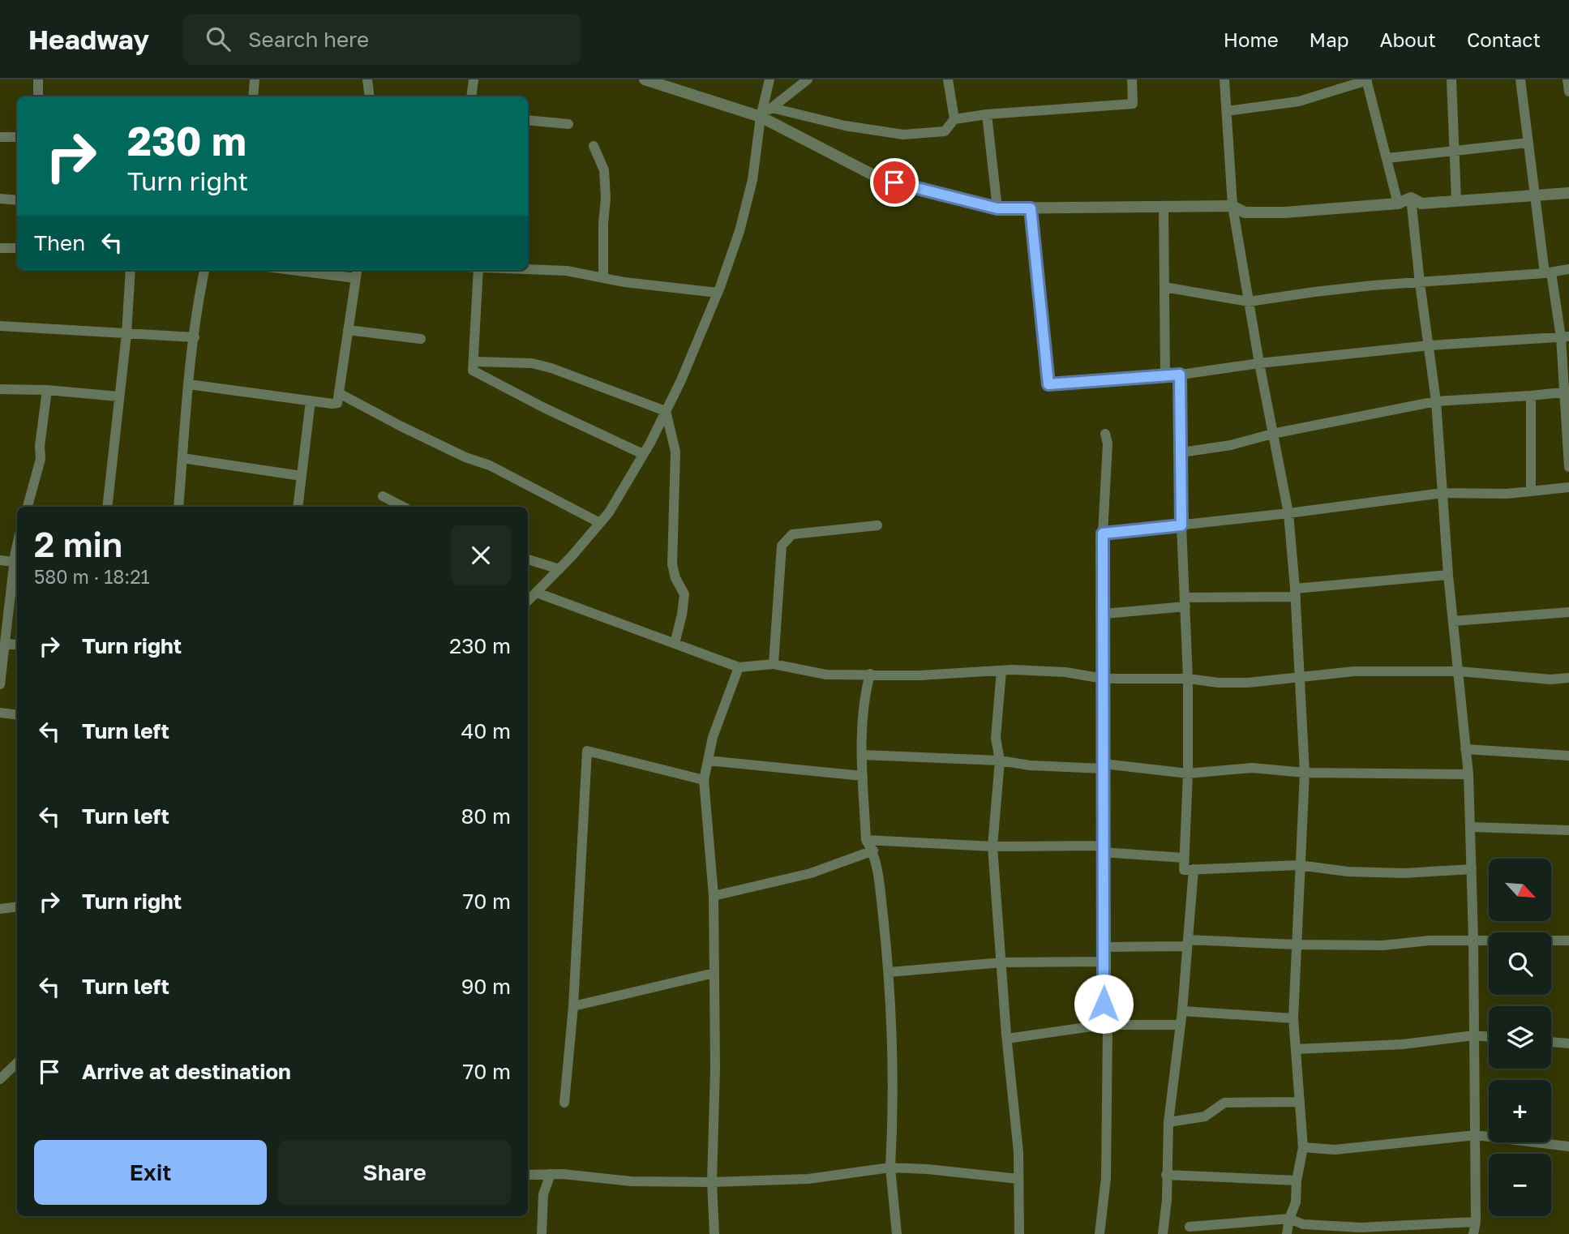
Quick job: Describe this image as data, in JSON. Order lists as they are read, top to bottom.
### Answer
{
  "north": "bottom right",
  "page": {
    "header": "Headway",
    "search": "Search here",
    "nav": [
      "Home",
      "Map",
      "About",
      "Contact"
    ],
    "turn": ["230 m", "Turn right"],
    "then": "Then",
    "heading": ["2 min", "580 m · 18:21"],
    "list": [
      {
        "name": "Turn right",
        "value": "230 m"
      },
      {
        "name": "Turn left",
        "value": "40 m"
      },
      {
        "name": "Turn left",
        "value": "80 m"
      },
      {
        "name": "Turn right",
        "value": "70 m"
      },
      {
        "name": "Turn left",
        "value": "90 m"
      },
      {
        "name": "Arrive at destination",
        "value": "70 m"
      }
    ],
    "map_buttons": ["+", "−"],
    "buttons": ["Exit", "Share"]
  }
}
